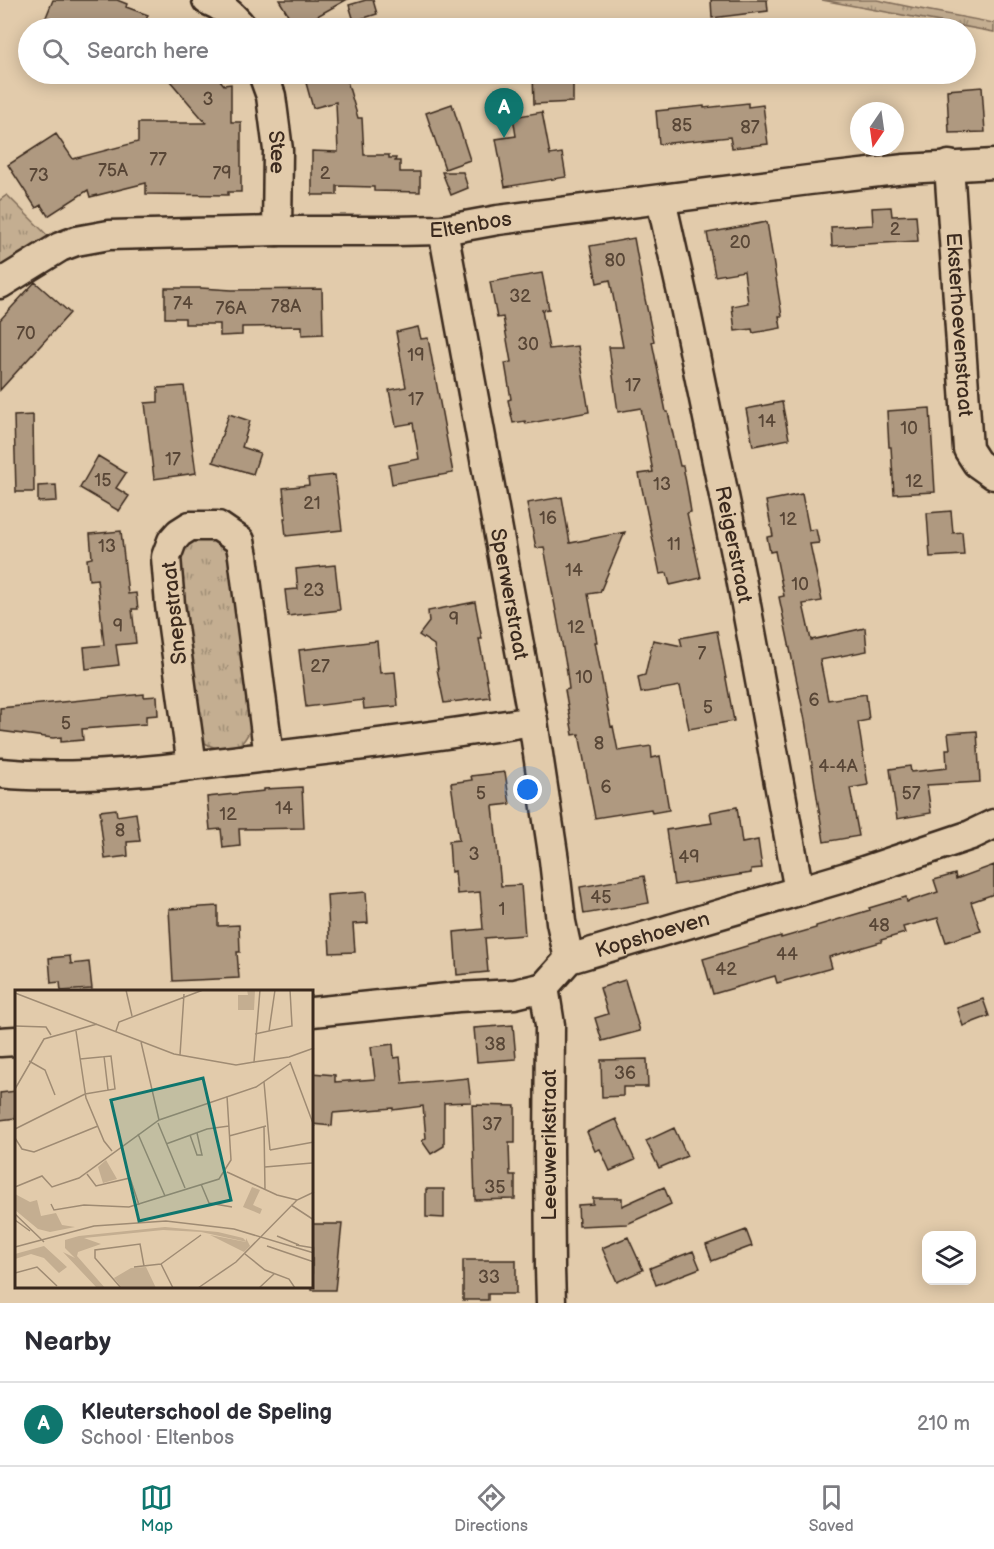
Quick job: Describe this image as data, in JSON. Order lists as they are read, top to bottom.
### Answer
{
  "streets": {
    "street": [
      "Stee",
      "Eltenbos",
      "Eksterhoevenstraat",
      "Reigerstraat",
      "Sperwerstraat",
      "Snepstraat",
      "Kopshoeven",
      "Leeuwerikstraat"
    ]
  },
  "crossings": [
    ["Stee", "Eltenbos"],
    ["Eltenbos", "Eksterhoevenstraat"],
    ["Eltenbos", "Reigerstraat"],
    ["Eltenbos", "Sperwerstraat"],
    ["Reigerstraat", "Kopshoeven"],
    ["Sperwerstraat", "Kopshoeven"],
    ["Kopshoeven", "Leeuwerikstraat"]
  ],
  "house_numbers": [
    "3",
    "85",
    "87",
    "77",
    "75A",
    "79",
    "2",
    "73",
    "2",
    "20",
    "80",
    "32",
    "74",
    "78A",
    "76A",
    "70",
    "30",
    "19",
    "17",
    "17",
    "14",
    "10",
    "17",
    "15",
    "12",
    "13",
    "21",
    "16",
    "12",
    "11",
    "13",
    "14",
    "10",
    "23",
    "9",
    "9",
    "12",
    "7",
    "27",
    "10",
    "6",
    "5",
    "5",
    "8",
    "4-4A",
    "6",
    "5",
    "57",
    "14",
    "12",
    "8",
    "3",
    "49",
    "45",
    "1",
    "48",
    "44",
    "42",
    "38",
    "36",
    "37",
    "35",
    "33"
  ],
  "north": "bottom",
  "page": {
    "search": "Search here",
    "pins": "A",
    "heading": "Nearby",
    "list": [
      {
        "mark": "A",
        "name": "Kleuterschool de Speling",
        "note": "School · Eltenbos",
        "value": "210 m"
      }
    ],
    "nav": ["Map", "Directions", "Saved"]
  }
}
